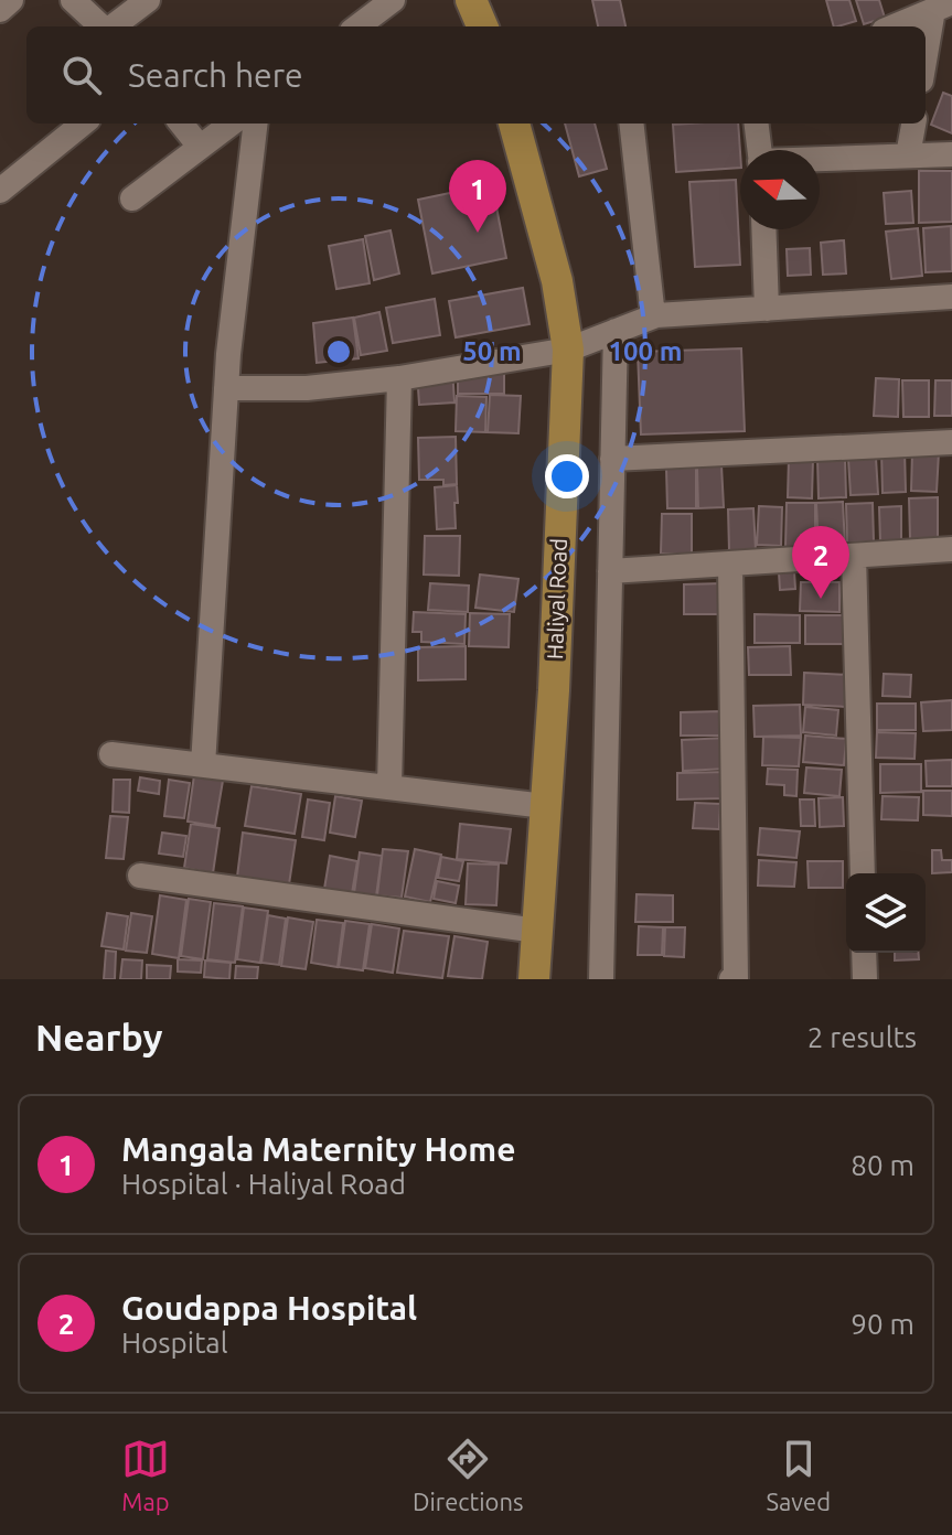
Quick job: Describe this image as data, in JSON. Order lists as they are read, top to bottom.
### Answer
{
  "streets": {
    "main road": ["Haliyal Road"]
  },
  "north": "left",
  "page": {
    "search": "Search here",
    "pins": ["1", "2"],
    "heading": ["Nearby", "2 results"],
    "list": [
      {
        "mark": "1",
        "name": "Mangala Maternity Home",
        "note": "Hospital · Haliyal Road",
        "value": "80 m"
      },
      {
        "mark": "2",
        "name": "Goudappa Hospital",
        "note": "Hospital",
        "value": "90 m"
      }
    ],
    "nav": ["Map", "Directions", "Saved"]
  },
  "rings": ["50 m", "100 m"]
}
